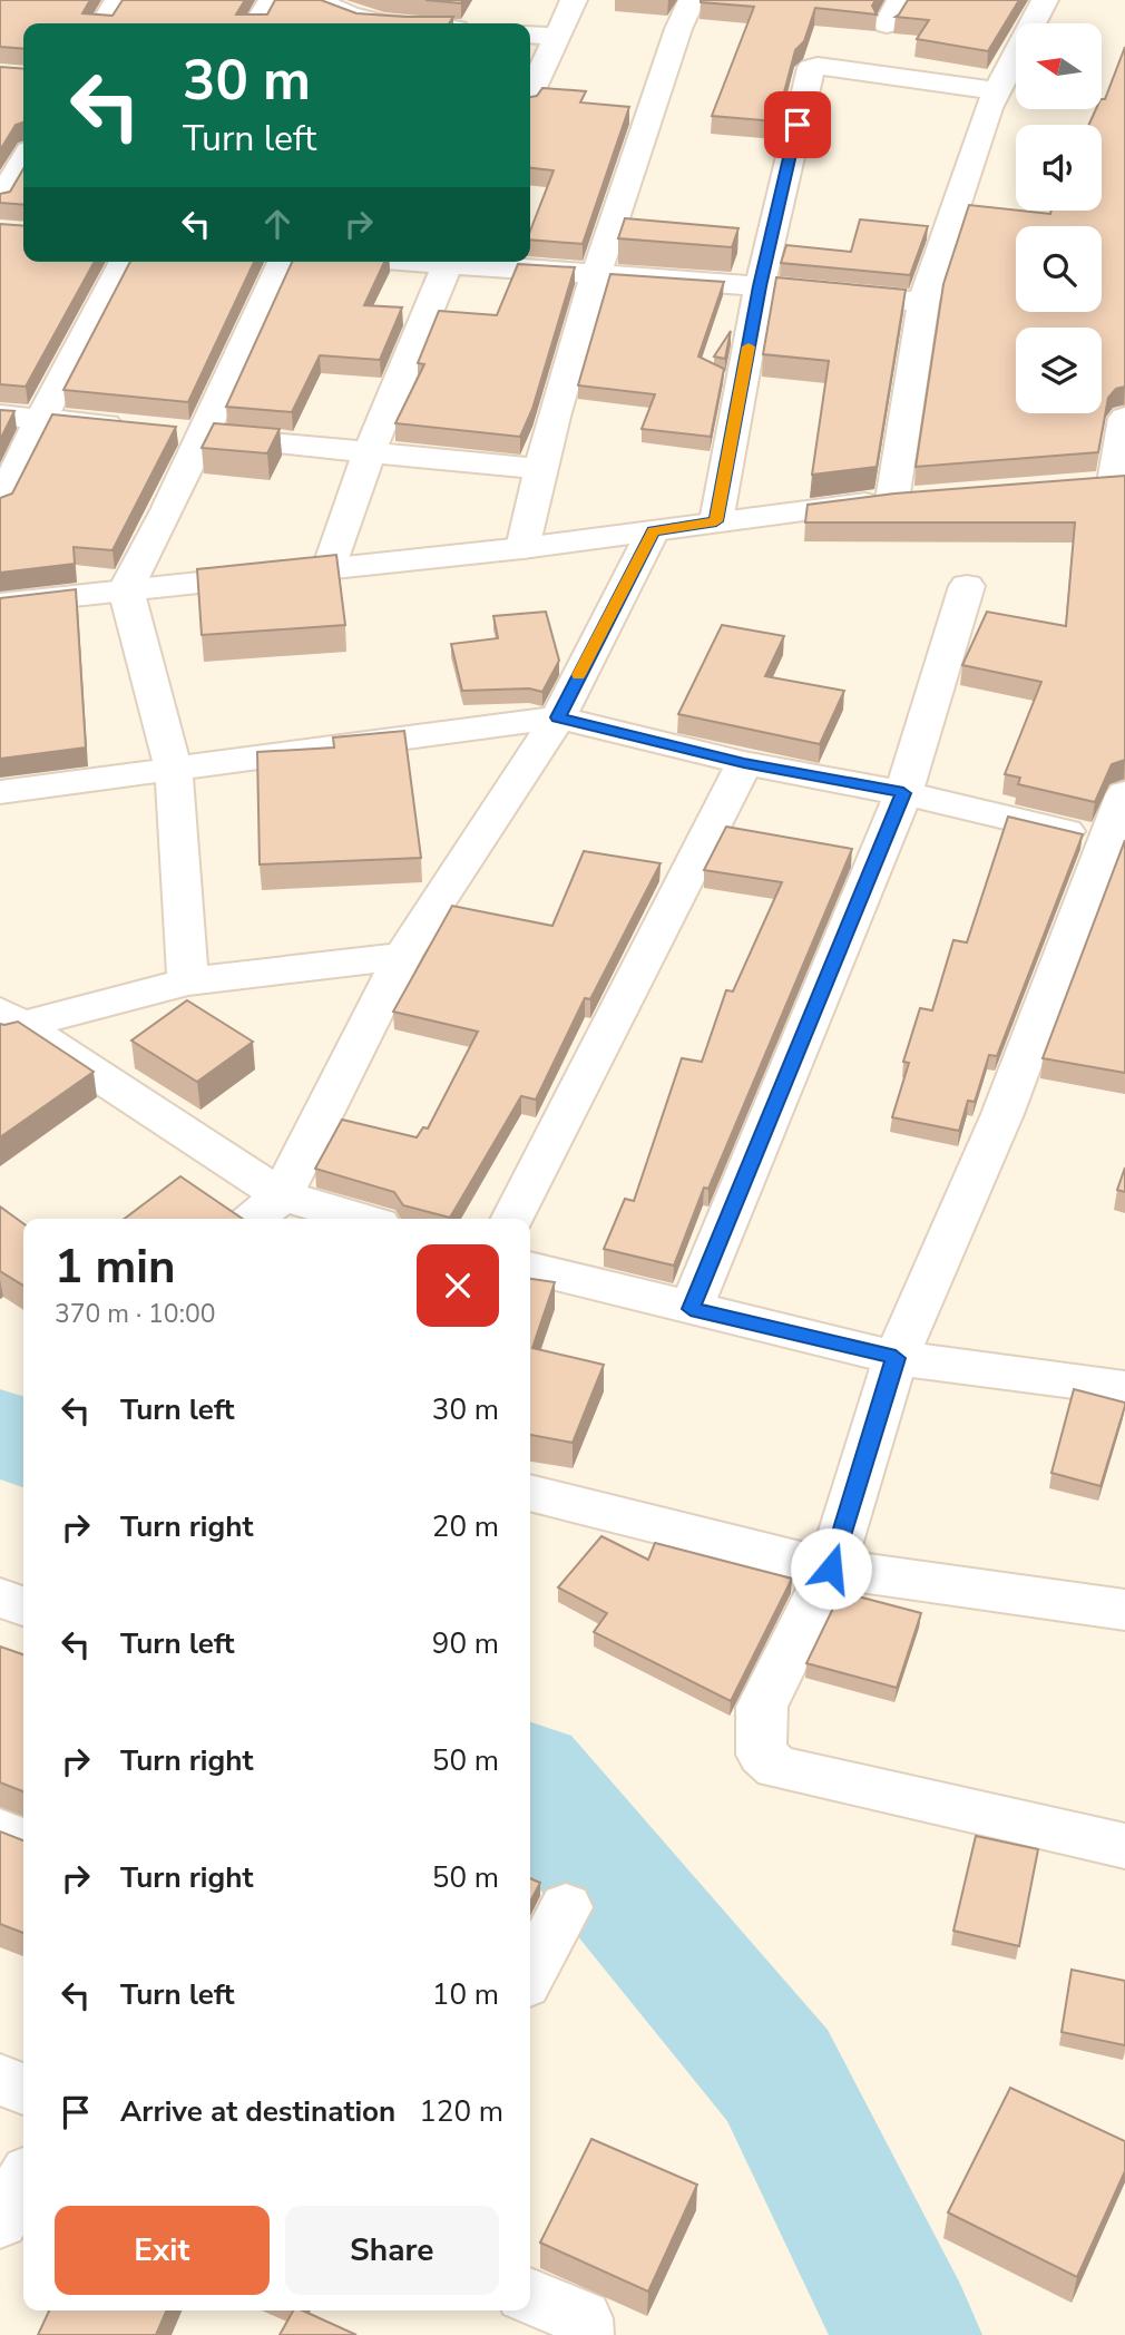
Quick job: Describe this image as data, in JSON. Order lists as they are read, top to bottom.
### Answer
{
  "north": "left",
  "page": {
    "turn": ["30 m", "Turn left"],
    "heading": ["1 min", "370 m · 10:00"],
    "list": [
      {
        "name": "Turn left",
        "value": "30 m"
      },
      {
        "name": "Turn right",
        "value": "20 m"
      },
      {
        "name": "Turn left",
        "value": "90 m"
      },
      {
        "name": "Turn right",
        "value": "50 m"
      },
      {
        "name": "Turn right",
        "value": "50 m"
      },
      {
        "name": "Turn left",
        "value": "10 m"
      },
      {
        "name": "Arrive at destination",
        "value": "120 m"
      }
    ],
    "buttons": ["Exit", "Share"]
  }
}
